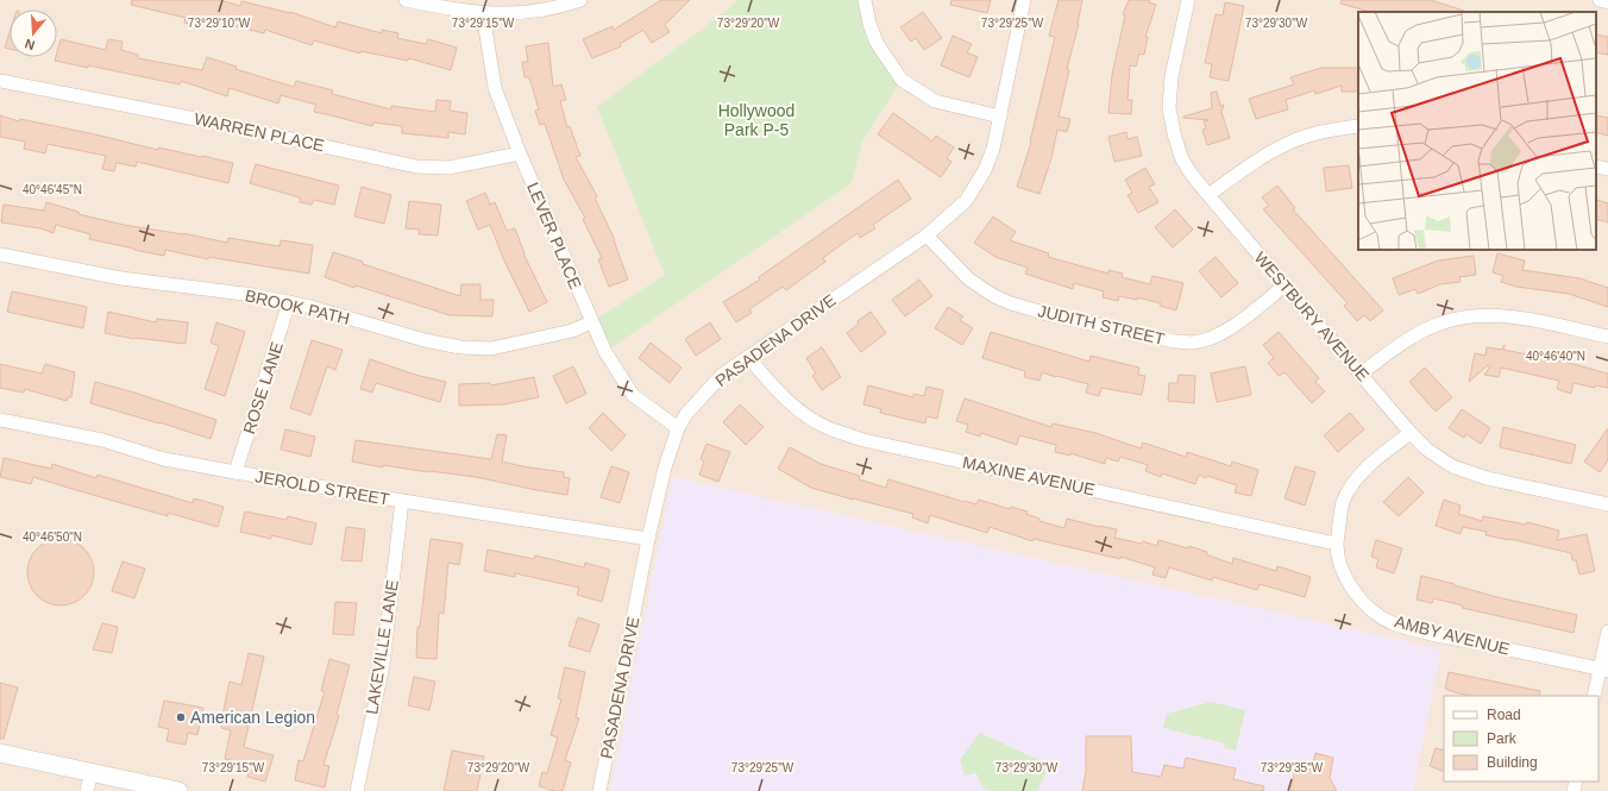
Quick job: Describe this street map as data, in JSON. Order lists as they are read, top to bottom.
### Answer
{
  "streets": {
    "street": [
      "WARREN PLACE",
      "LEVER PLACE",
      "BROOK PATH",
      "WESTBURY AVENUE",
      "JUDITH STREET",
      "PASADENA DRIVE",
      "ROSE LANE",
      "MAXINE AVENUE",
      "JEROLD STREET",
      "AMBY AVENUE",
      "LAKEVILLE LANE"
    ]
  },
  "crossings": [
    ["WARREN PLACE", "LEVER PLACE"],
    ["LEVER PLACE", "BROOK PATH"],
    ["LEVER PLACE", "PASADENA DRIVE"],
    ["BROOK PATH", "ROSE LANE"],
    ["WESTBURY AVENUE", "JUDITH STREET"],
    ["WESTBURY AVENUE", "AMBY AVENUE"],
    ["JUDITH STREET", "PASADENA DRIVE"],
    ["PASADENA DRIVE", "MAXINE AVENUE"],
    ["PASADENA DRIVE", "JEROLD STREET"],
    ["ROSE LANE", "JEROLD STREET"],
    ["MAXINE AVENUE", "AMBY AVENUE"],
    ["JEROLD STREET", "LAKEVILLE LANE"]
  ],
  "parks": ["Hollywood Park P-5"],
  "places": ["American Legion"],
  "legend": ["Road", "Park", "Building"],
  "north": "bottom",
  "coordinates": [
    "73°29'10\"W",
    "73°29'15\"W",
    "73°29'20\"W",
    "73°29'25\"W",
    "73°29'30\"W",
    "40°46'45\"N",
    "40°46'40\"N",
    "40°46'50\"N",
    "73°29'35\"W"
  ]
}
